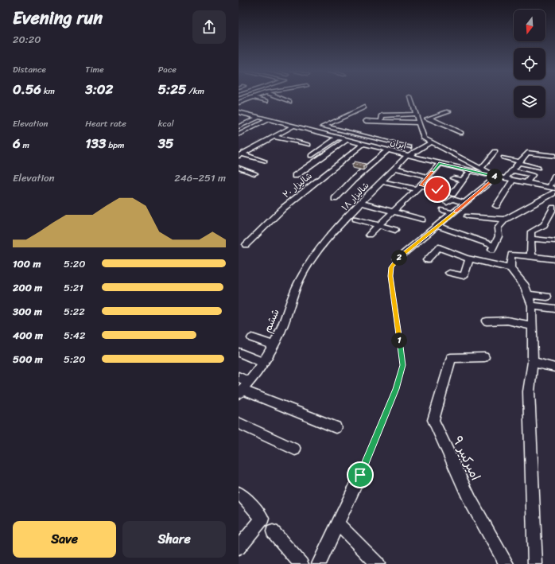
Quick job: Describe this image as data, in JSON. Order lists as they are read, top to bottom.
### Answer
{
  "streets": {
    "street": [
      "ایران",
      "شالیزار ۲۰",
      "شالیزار ۱۸",
      "ششم",
      "امیرکبیر ۹"
    ]
  },
  "crossings": [
    ["ایران", "شالیزار ۲۰"],
    ["ایران", "شالیزار ۱۸"],
    ["شالیزار ۱۸", "ششم"]
  ],
  "north": "bottom",
  "page": {
    "heading": ["Evening run", "20:20"],
    "stats": [
      ["Distance", "0.56 km"],
      ["Time", "3:02"],
      ["Pace", "5:25 /km"],
      ["Elevation", "6 m"],
      ["Heart rate", "133 bpm"],
      ["kcal", "35"]
    ],
    "chart": ["Elevation", "246–251 m"],
    "pins": ["4", "2", "1"],
    "list": [
      {
        "name": "100 m",
        "note": "5:20"
      },
      {
        "name": "200 m",
        "note": "5:21"
      },
      {
        "name": "300 m",
        "note": "5:22"
      },
      {
        "name": "400 m",
        "note": "5:42"
      },
      {
        "name": "500 m",
        "note": "5:20"
      }
    ],
    "buttons": ["Save", "Share"]
  }
}
